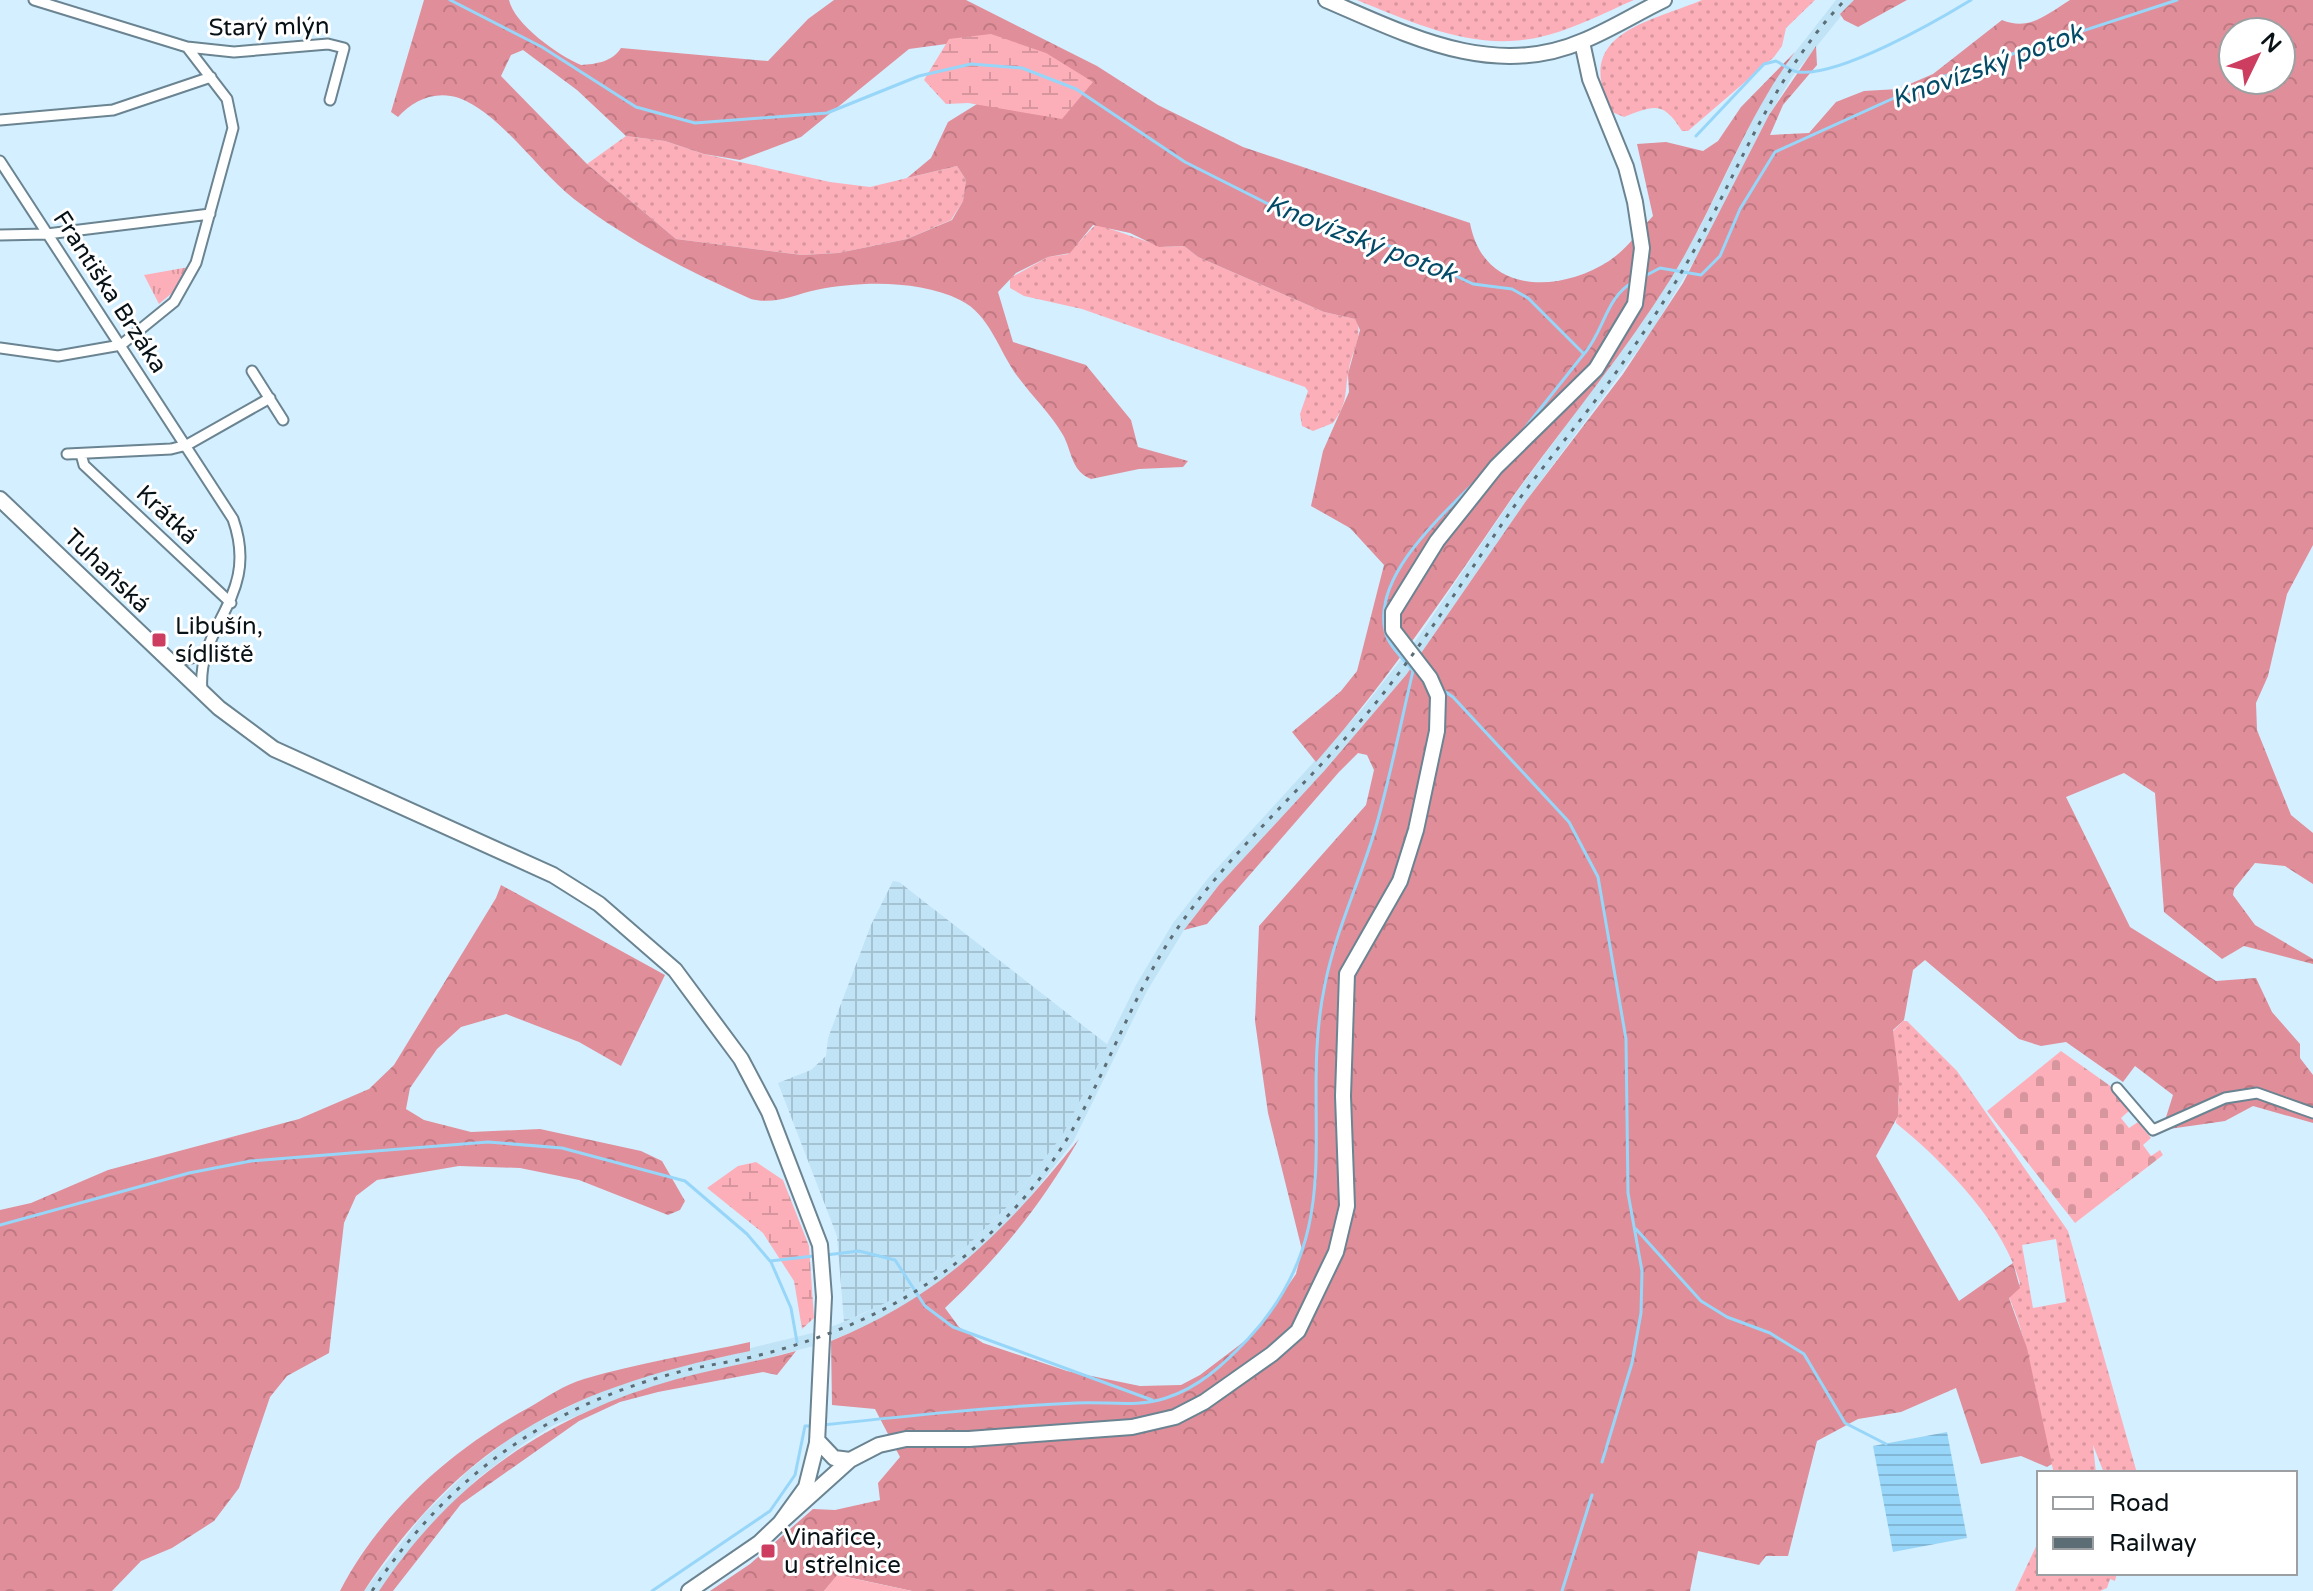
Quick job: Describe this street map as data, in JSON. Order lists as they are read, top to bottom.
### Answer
{
  "streets": {
    "street": [
      "Starý mlýn",
      "Františka Brzáka",
      "Krátká",
      "Tuhaňská"
    ]
  },
  "crossings": [
    ["Františka Brzáka", "Krátká"],
    ["Františka Brzáka", "Tuhaňská"]
  ],
  "water": ["Knovízský potok"],
  "places": {
    "transit": ["Libušín, sídliště", "Vinařice, u střelnice"]
  },
  "legend": ["Road", "Railway"],
  "north": "top right"
}
